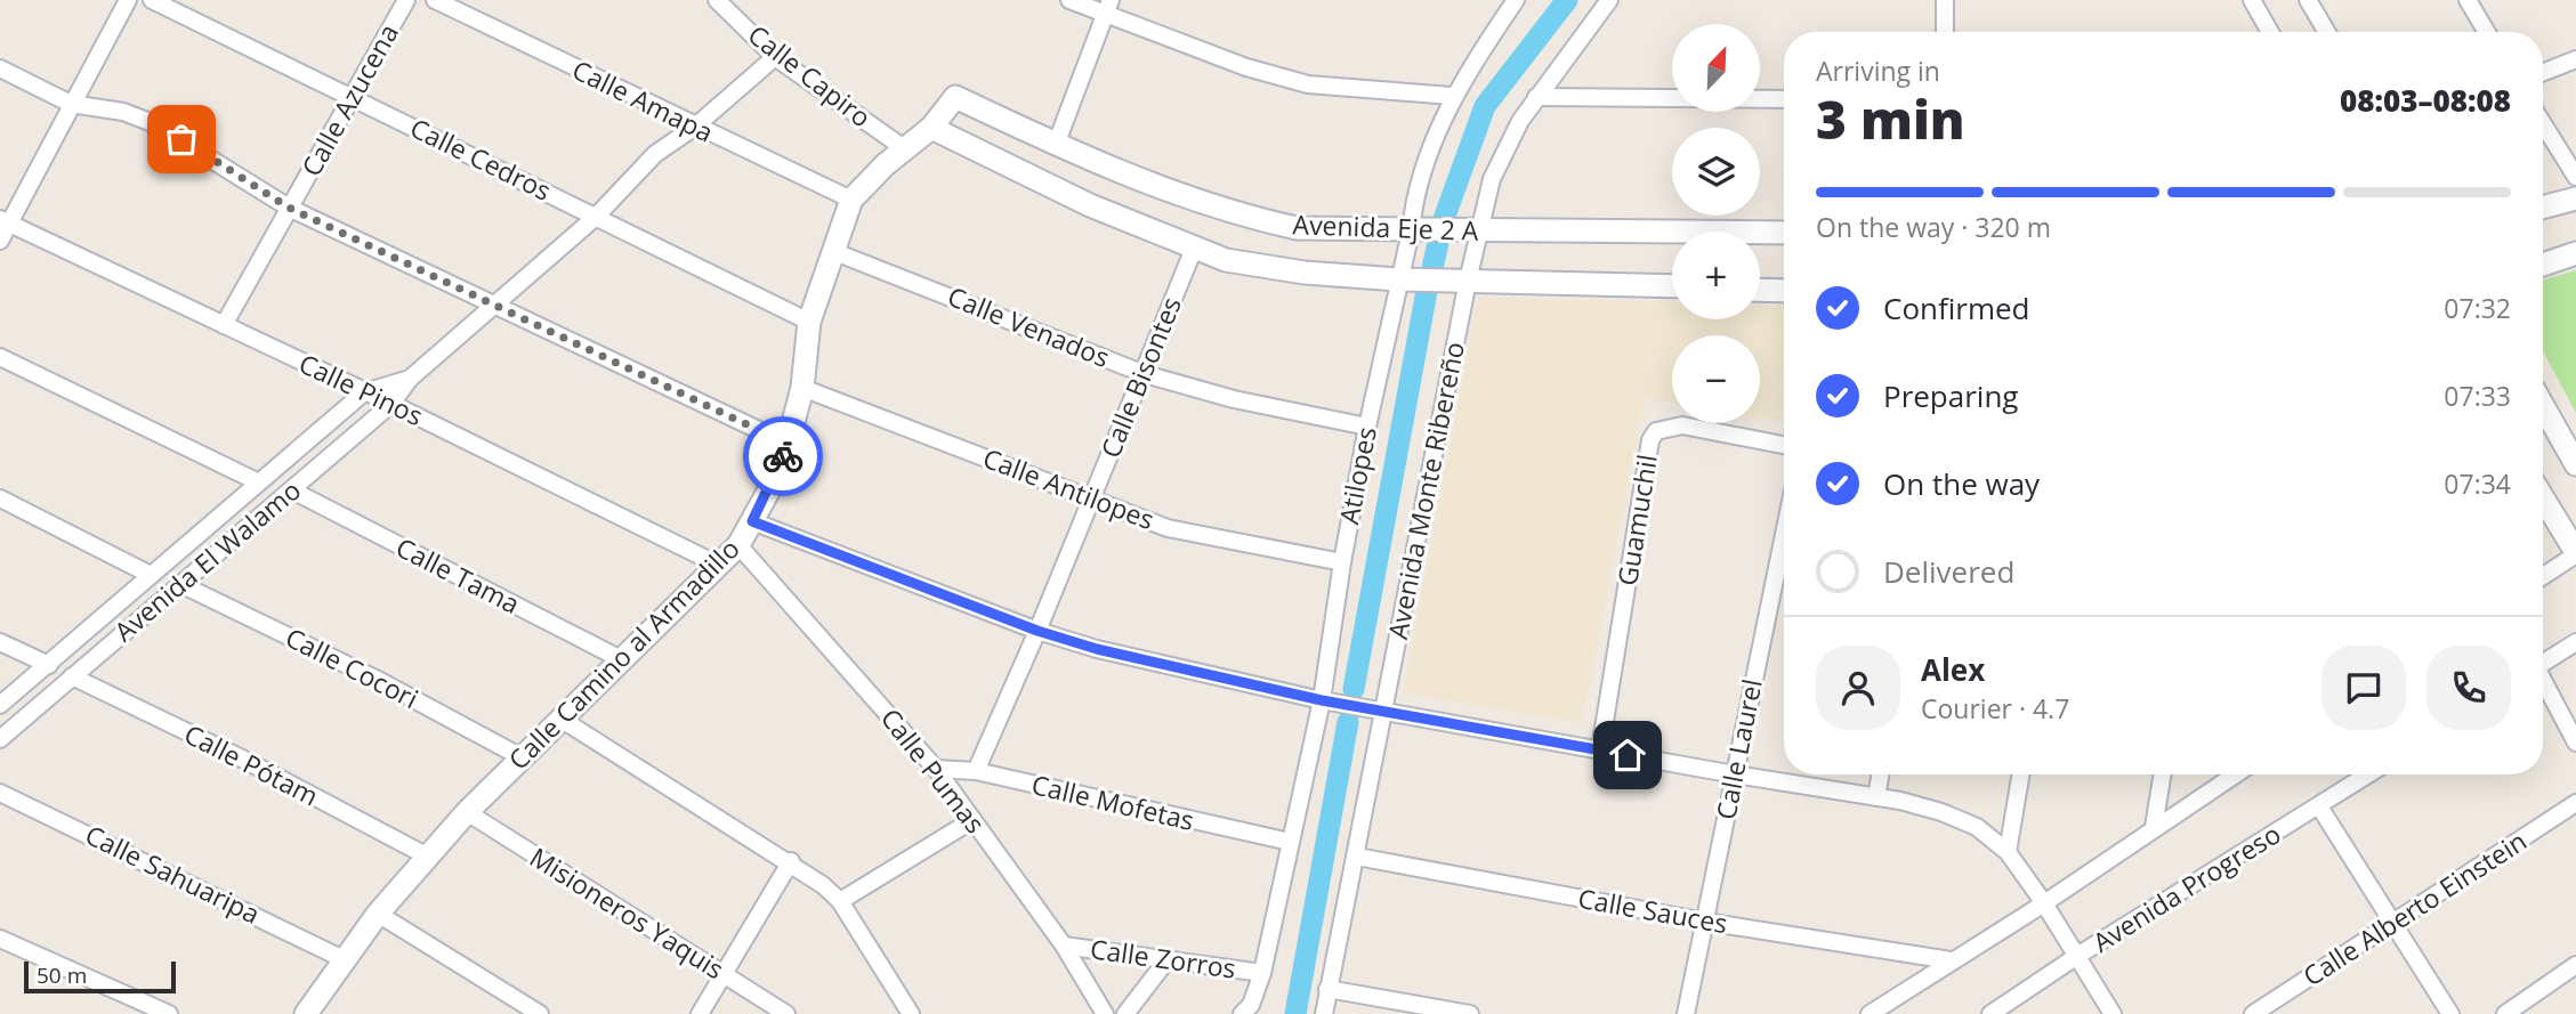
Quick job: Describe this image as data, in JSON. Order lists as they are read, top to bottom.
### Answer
{
  "streets": {
    "street": [
      "Calle Capiro",
      "Calle Azucena",
      "Calle Amapa",
      "Calle Cedros",
      "Avenida Eje 2 A",
      "Calle Venados",
      "Calle Bisontes",
      "Calle Pinos",
      "Atilopes",
      "Calle Antilopes",
      "Avenida Monte Ribereño",
      "Guamuchil",
      "Avenida El Walamo",
      "Calle Tama",
      "Calle Camino al Armadillo",
      "Calle Cocori",
      "Calle Laurel",
      "Calle Pótam",
      "Calle Pumas",
      "Calle Mofetas",
      "Calle Sahuaripa",
      "Avenida Progreso",
      "Calle Alberto Einstein",
      "Calle Sauces",
      "Misioneros Yaquis",
      "Calle Zorros"
    ]
  },
  "crossings": [
    ["Calle Capiro", "Avenida El Walamo"],
    ["Calle Capiro", "Calle Camino al Armadillo"],
    ["Calle Azucena", "Calle Cedros"],
    ["Calle Azucena", "Calle Pinos"],
    ["Calle Amapa", "Avenida El Walamo"],
    ["Calle Amapa", "Calle Camino al Armadillo"],
    ["Calle Cedros", "Avenida El Walamo"],
    ["Calle Cedros", "Calle Camino al Armadillo"],
    ["Avenida Eje 2 A", "Calle Bisontes"],
    ["Avenida Eje 2 A", "Atilopes"],
    ["Avenida Eje 2 A", "Avenida Monte Ribereño"],
    ["Avenida Eje 2 A", "Calle Camino al Armadillo"],
    ["Calle Venados", "Calle Bisontes"],
    ["Calle Venados", "Atilopes"],
    ["Calle Venados", "Calle Camino al Armadillo"],
    ["Calle Bisontes", "Calle Antilopes"],
    ["Calle Bisontes", "Calle Mofetas"],
    ["Calle Pinos", "Avenida El Walamo"],
    ["Calle Pinos", "Calle Camino al Armadillo"],
    ["Atilopes", "Calle Antilopes"],
    ["Atilopes", "Calle Mofetas"],
    ["Atilopes", "Calle Zorros"],
    ["Calle Antilopes", "Calle Camino al Armadillo"],
    ["Avenida Monte Ribereño", "Calle Sauces"],
    ["Avenida El Walamo", "Calle Tama"],
    ["Avenida El Walamo", "Calle Cocori"],
    ["Avenida El Walamo", "Calle Pótam"],
    ["Calle Tama", "Calle Camino al Armadillo"],
    ["Calle Camino al Armadillo", "Calle Cocori"],
    ["Calle Camino al Armadillo", "Calle Pótam"],
    ["Calle Camino al Armadillo", "Calle Pumas"],
    ["Calle Camino al Armadillo", "Calle Sahuaripa"],
    ["Calle Camino al Armadillo", "Misioneros Yaquis"],
    ["Calle Laurel", "Calle Sauces"],
    ["Calle Pumas", "Calle Mofetas"],
    ["Calle Pumas", "Calle Zorros"]
  ],
  "scale_bar": "50 m",
  "north": "top right",
  "page": {
    "map_buttons": ["+", "−"],
    "heading": ["3 min", "Arriving in", "08:03–08:08"],
    "panel": ["Alex", "Courier · 4.7"],
    "bar": "On the way · 320 m",
    "list": [
      ["Confirmed", "07:32"],
      ["Preparing", "07:33"],
      ["On the way", "07:34"],
      "Delivered"
    ],
    "scale": "50 m"
  }
}
